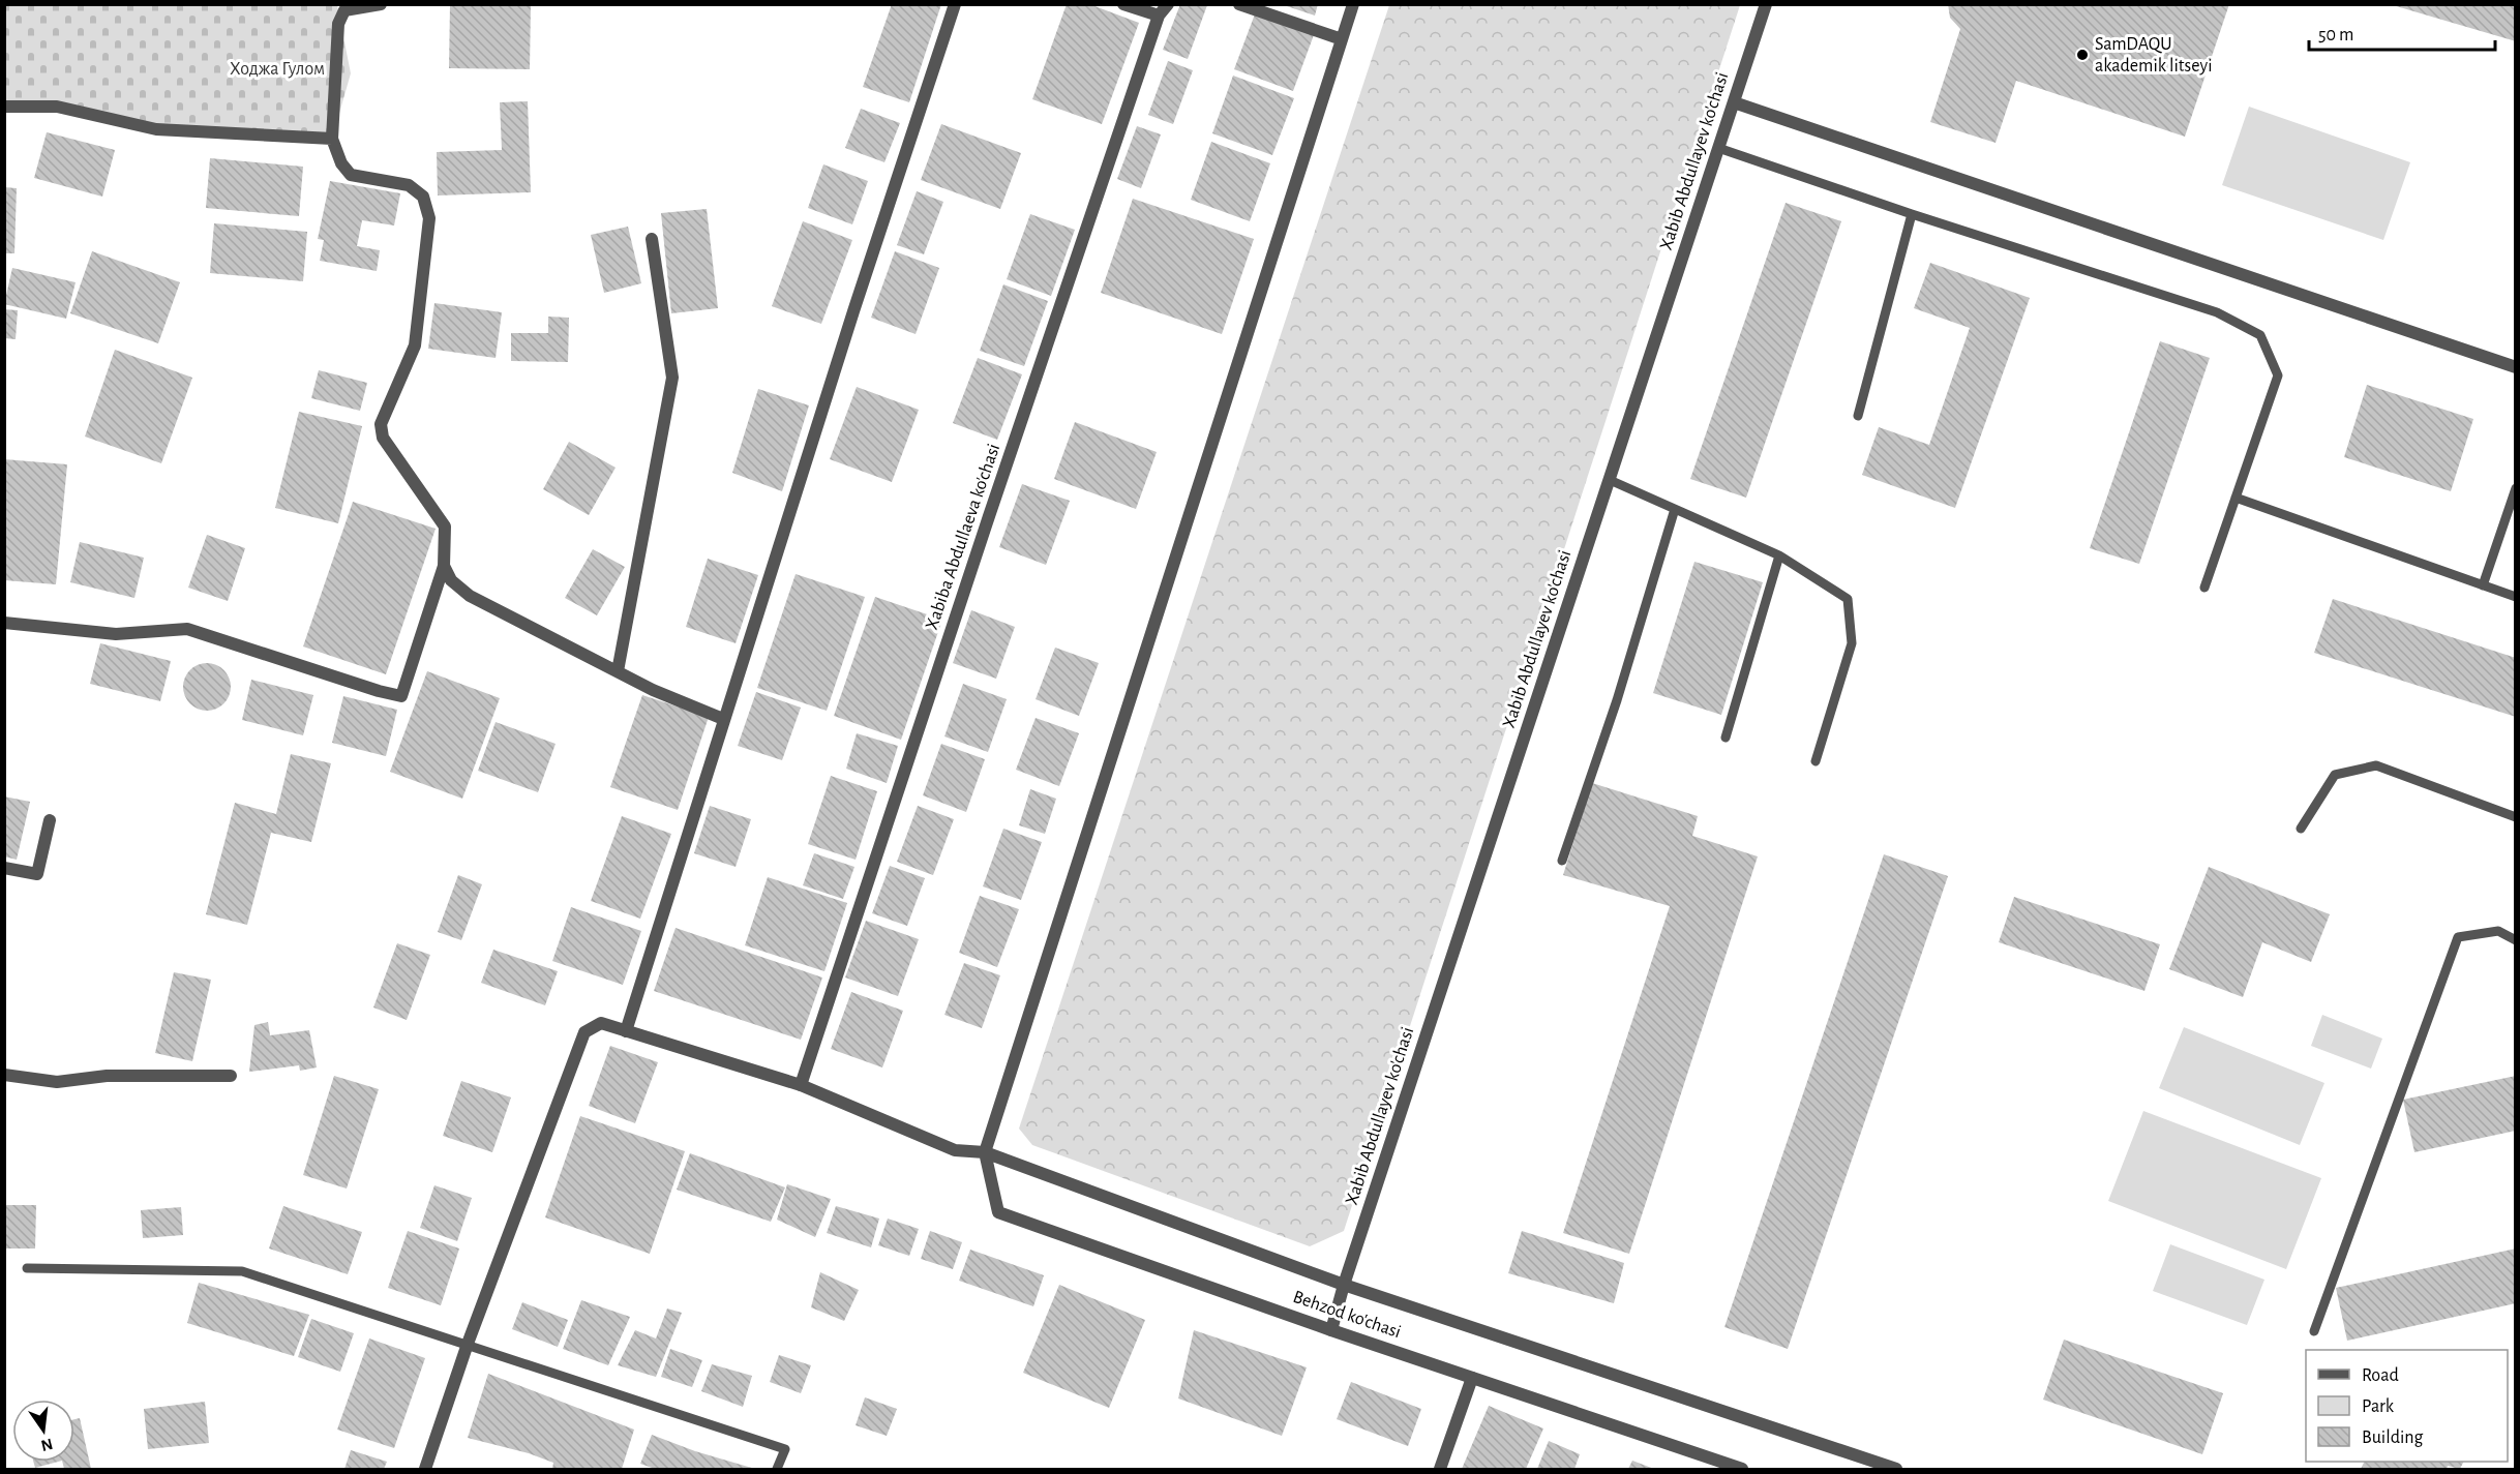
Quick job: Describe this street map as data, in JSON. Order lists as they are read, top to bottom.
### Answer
{
  "streets": {
    "street": ["Xabib Abdullayev ko'chasi", "Xabiba Abdullaeva ko'chasi", "Behzod ko'chasi"]
  },
  "crossings": [
    ["Xabib Abdullayev ko'chasi", "Behzod ko'chasi"]
  ],
  "parks": ["Ходжа Гулом"],
  "places": ["SamDAQU akademik litseyi"],
  "legend": ["Road", "Park", "Building"],
  "scale_bar": "50 m",
  "north": "bottom"
}
